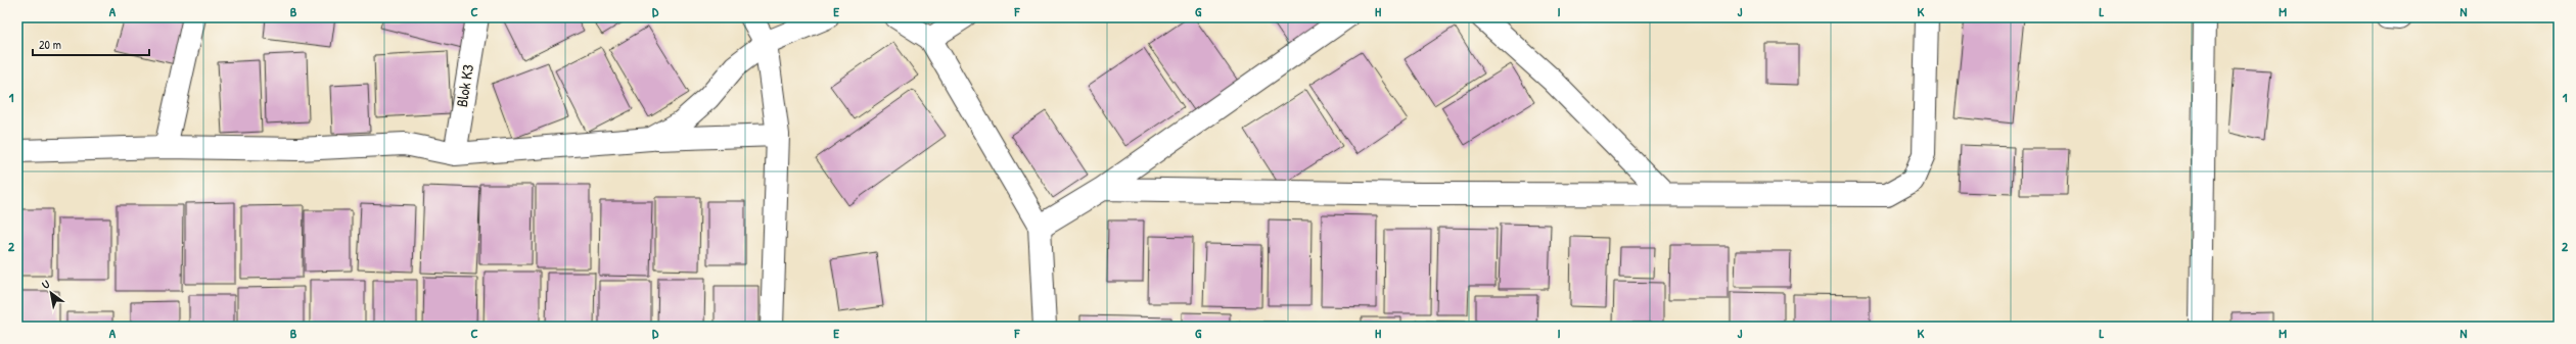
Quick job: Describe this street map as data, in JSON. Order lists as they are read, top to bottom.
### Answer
{
  "streets": {
    "street": ["Blok K3"]
  },
  "scale_bar": "20 m",
  "north": "top left",
  "grid": {
    "columns": [
      "A",
      "B",
      "C",
      "D",
      "E",
      "F",
      "G",
      "H",
      "I",
      "J",
      "K",
      "L",
      "M",
      "N"
    ],
    "rows": ["1", "2"]
  }
}
